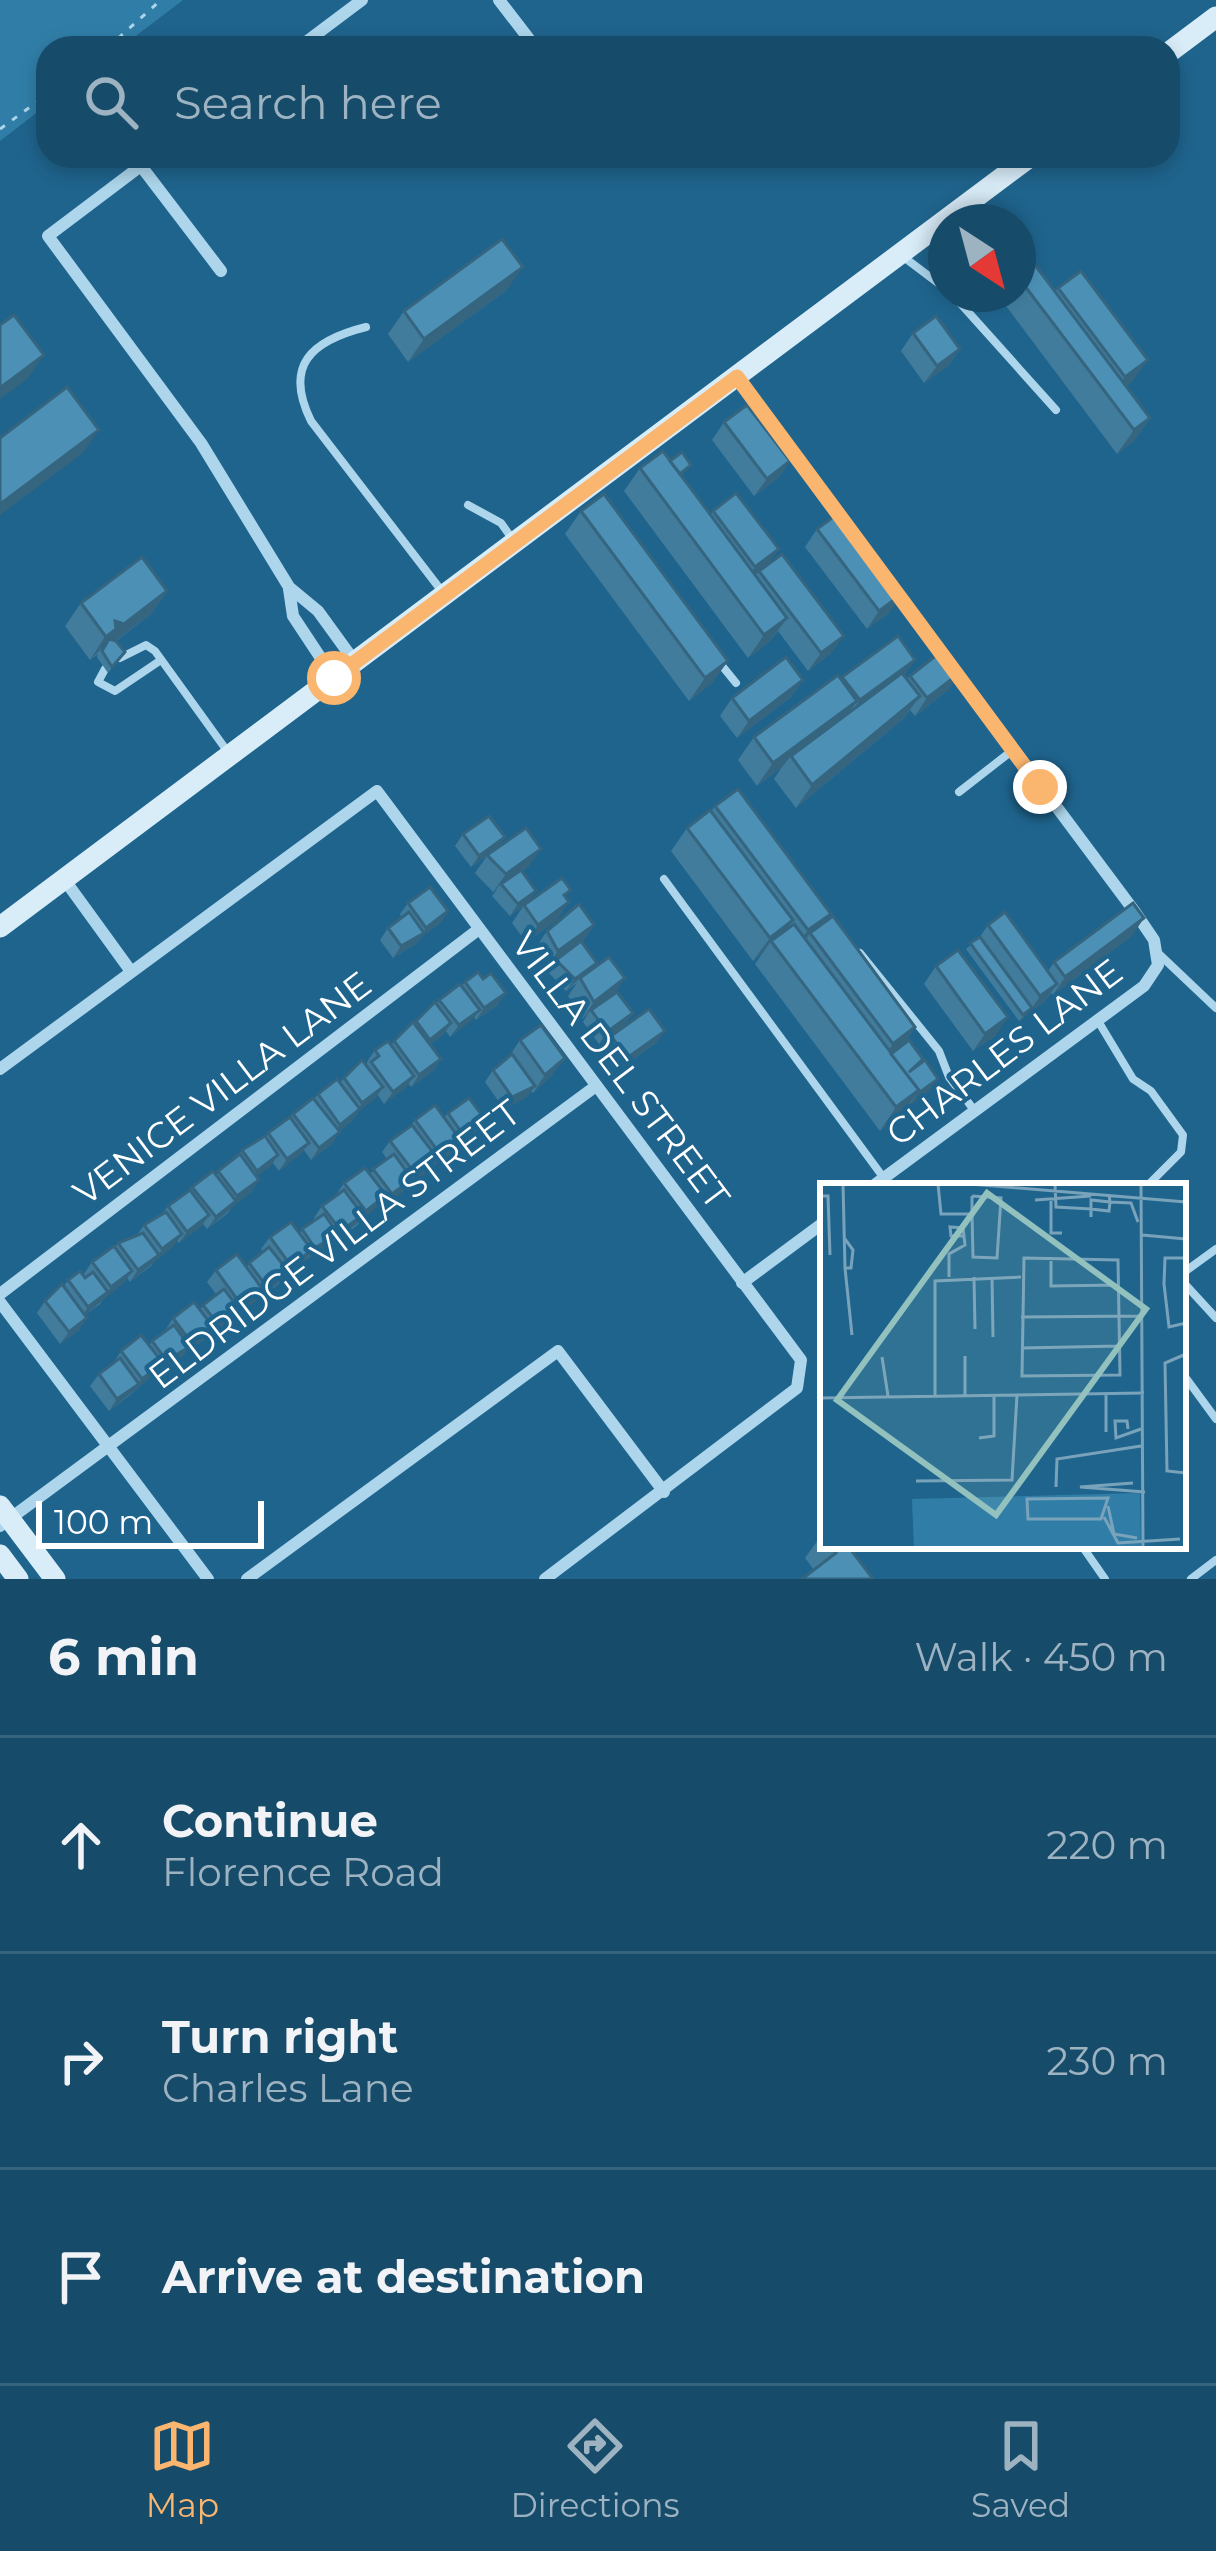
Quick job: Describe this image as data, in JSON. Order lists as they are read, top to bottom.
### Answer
{
  "streets": {
    "street": [
      "CHARLES LANE",
      "VILLA DEL STREET",
      "VENICE VILLA LANE",
      "ELDRIDGE VILLA STREET"
    ]
  },
  "crossings": [
    ["VILLA DEL STREET", "VENICE VILLA LANE"],
    ["VILLA DEL STREET", "ELDRIDGE VILLA STREET"]
  ],
  "scale_bar": "100 m",
  "north": "bottom right",
  "page": {
    "search": "Search here",
    "scale": "100 m",
    "heading": ["6 min", "Walk · 450 m"],
    "list": [
      ["Continue", "Florence Road", "220 m"],
      ["Turn right", "Charles Lane", "230 m"],
      "Arrive at destination"
    ],
    "nav": ["Map", "Directions", "Saved"]
  }
}
